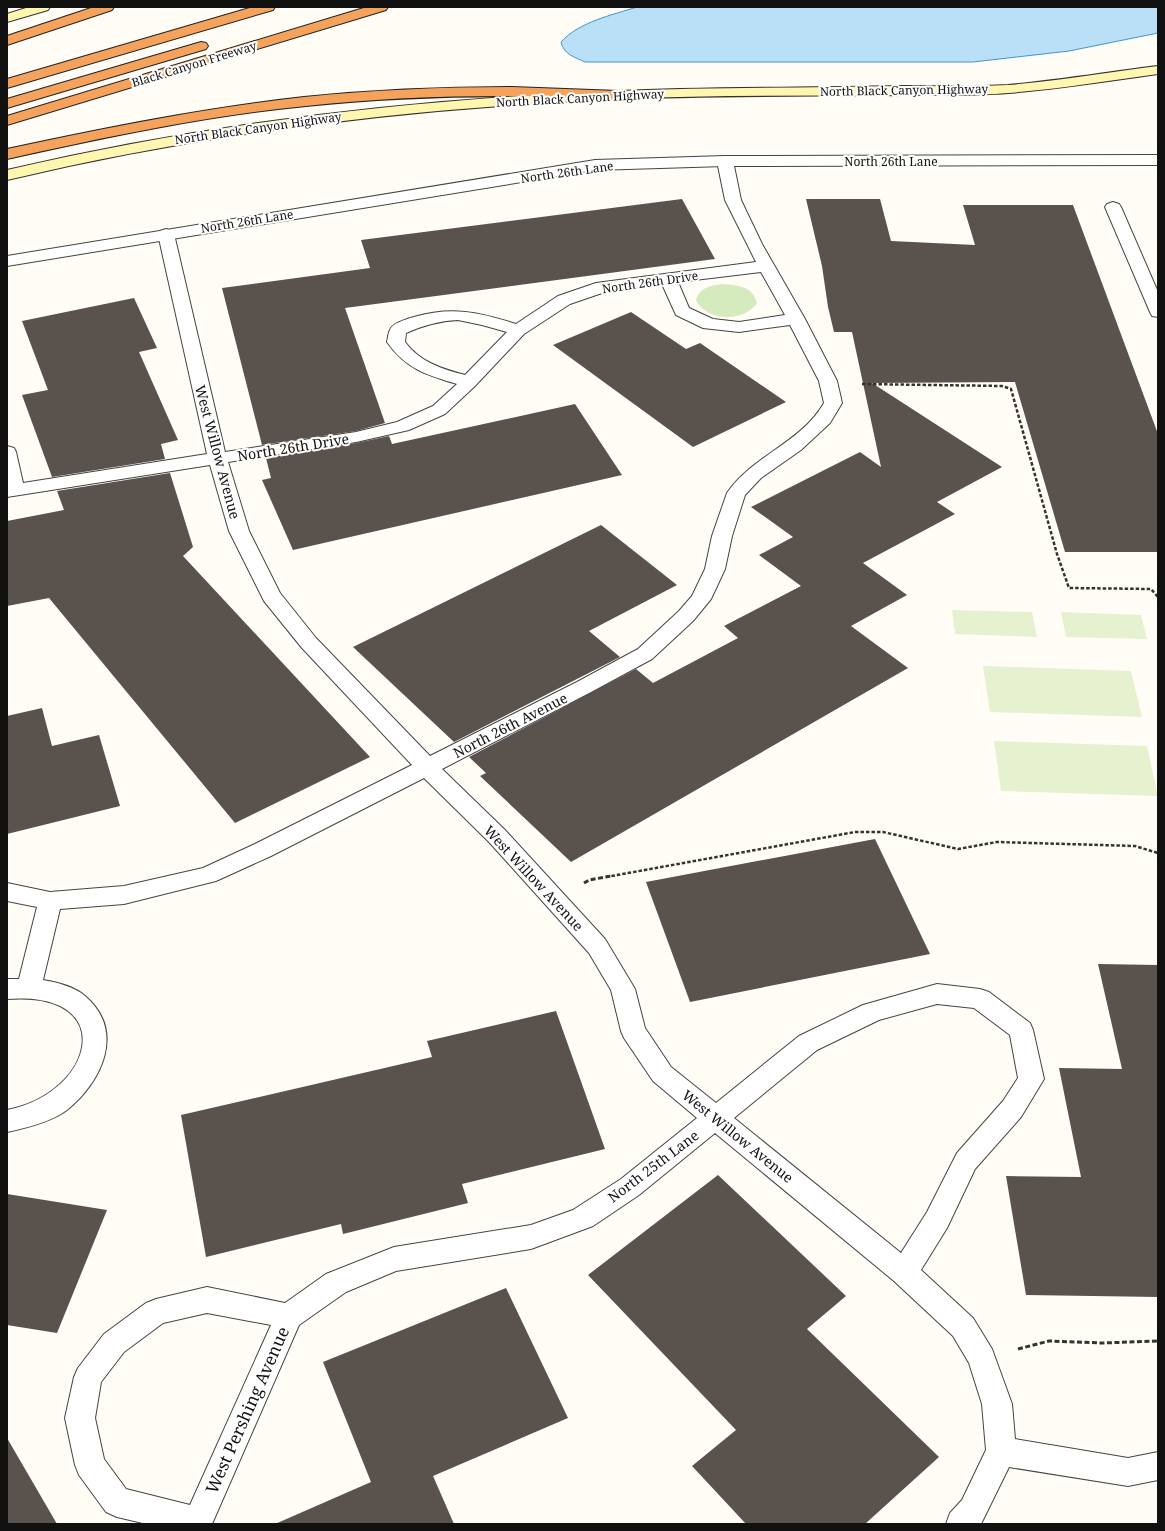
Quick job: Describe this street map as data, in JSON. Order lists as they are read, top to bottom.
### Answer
{
  "streets": {
    "highway": ["Black Canyon Freeway"],
    "main road": ["North Black Canyon Highway"],
    "street": [
      "North 26th Lane",
      "North 26th Drive",
      "West Willow Avenue",
      "North 26th Avenue",
      "North 25th Lane",
      "West Pershing Avenue"
    ]
  },
  "crossings": [
    ["North 26th Lane", "West Willow Avenue"],
    ["North 26th Lane", "North 26th Avenue"],
    ["North 26th Drive", "West Willow Avenue"],
    ["North 26th Drive", "North 26th Avenue"],
    ["West Willow Avenue", "North 26th Avenue"],
    ["West Willow Avenue", "North 25th Lane"],
    ["North 25th Lane", "West Pershing Avenue"]
  ]
}
